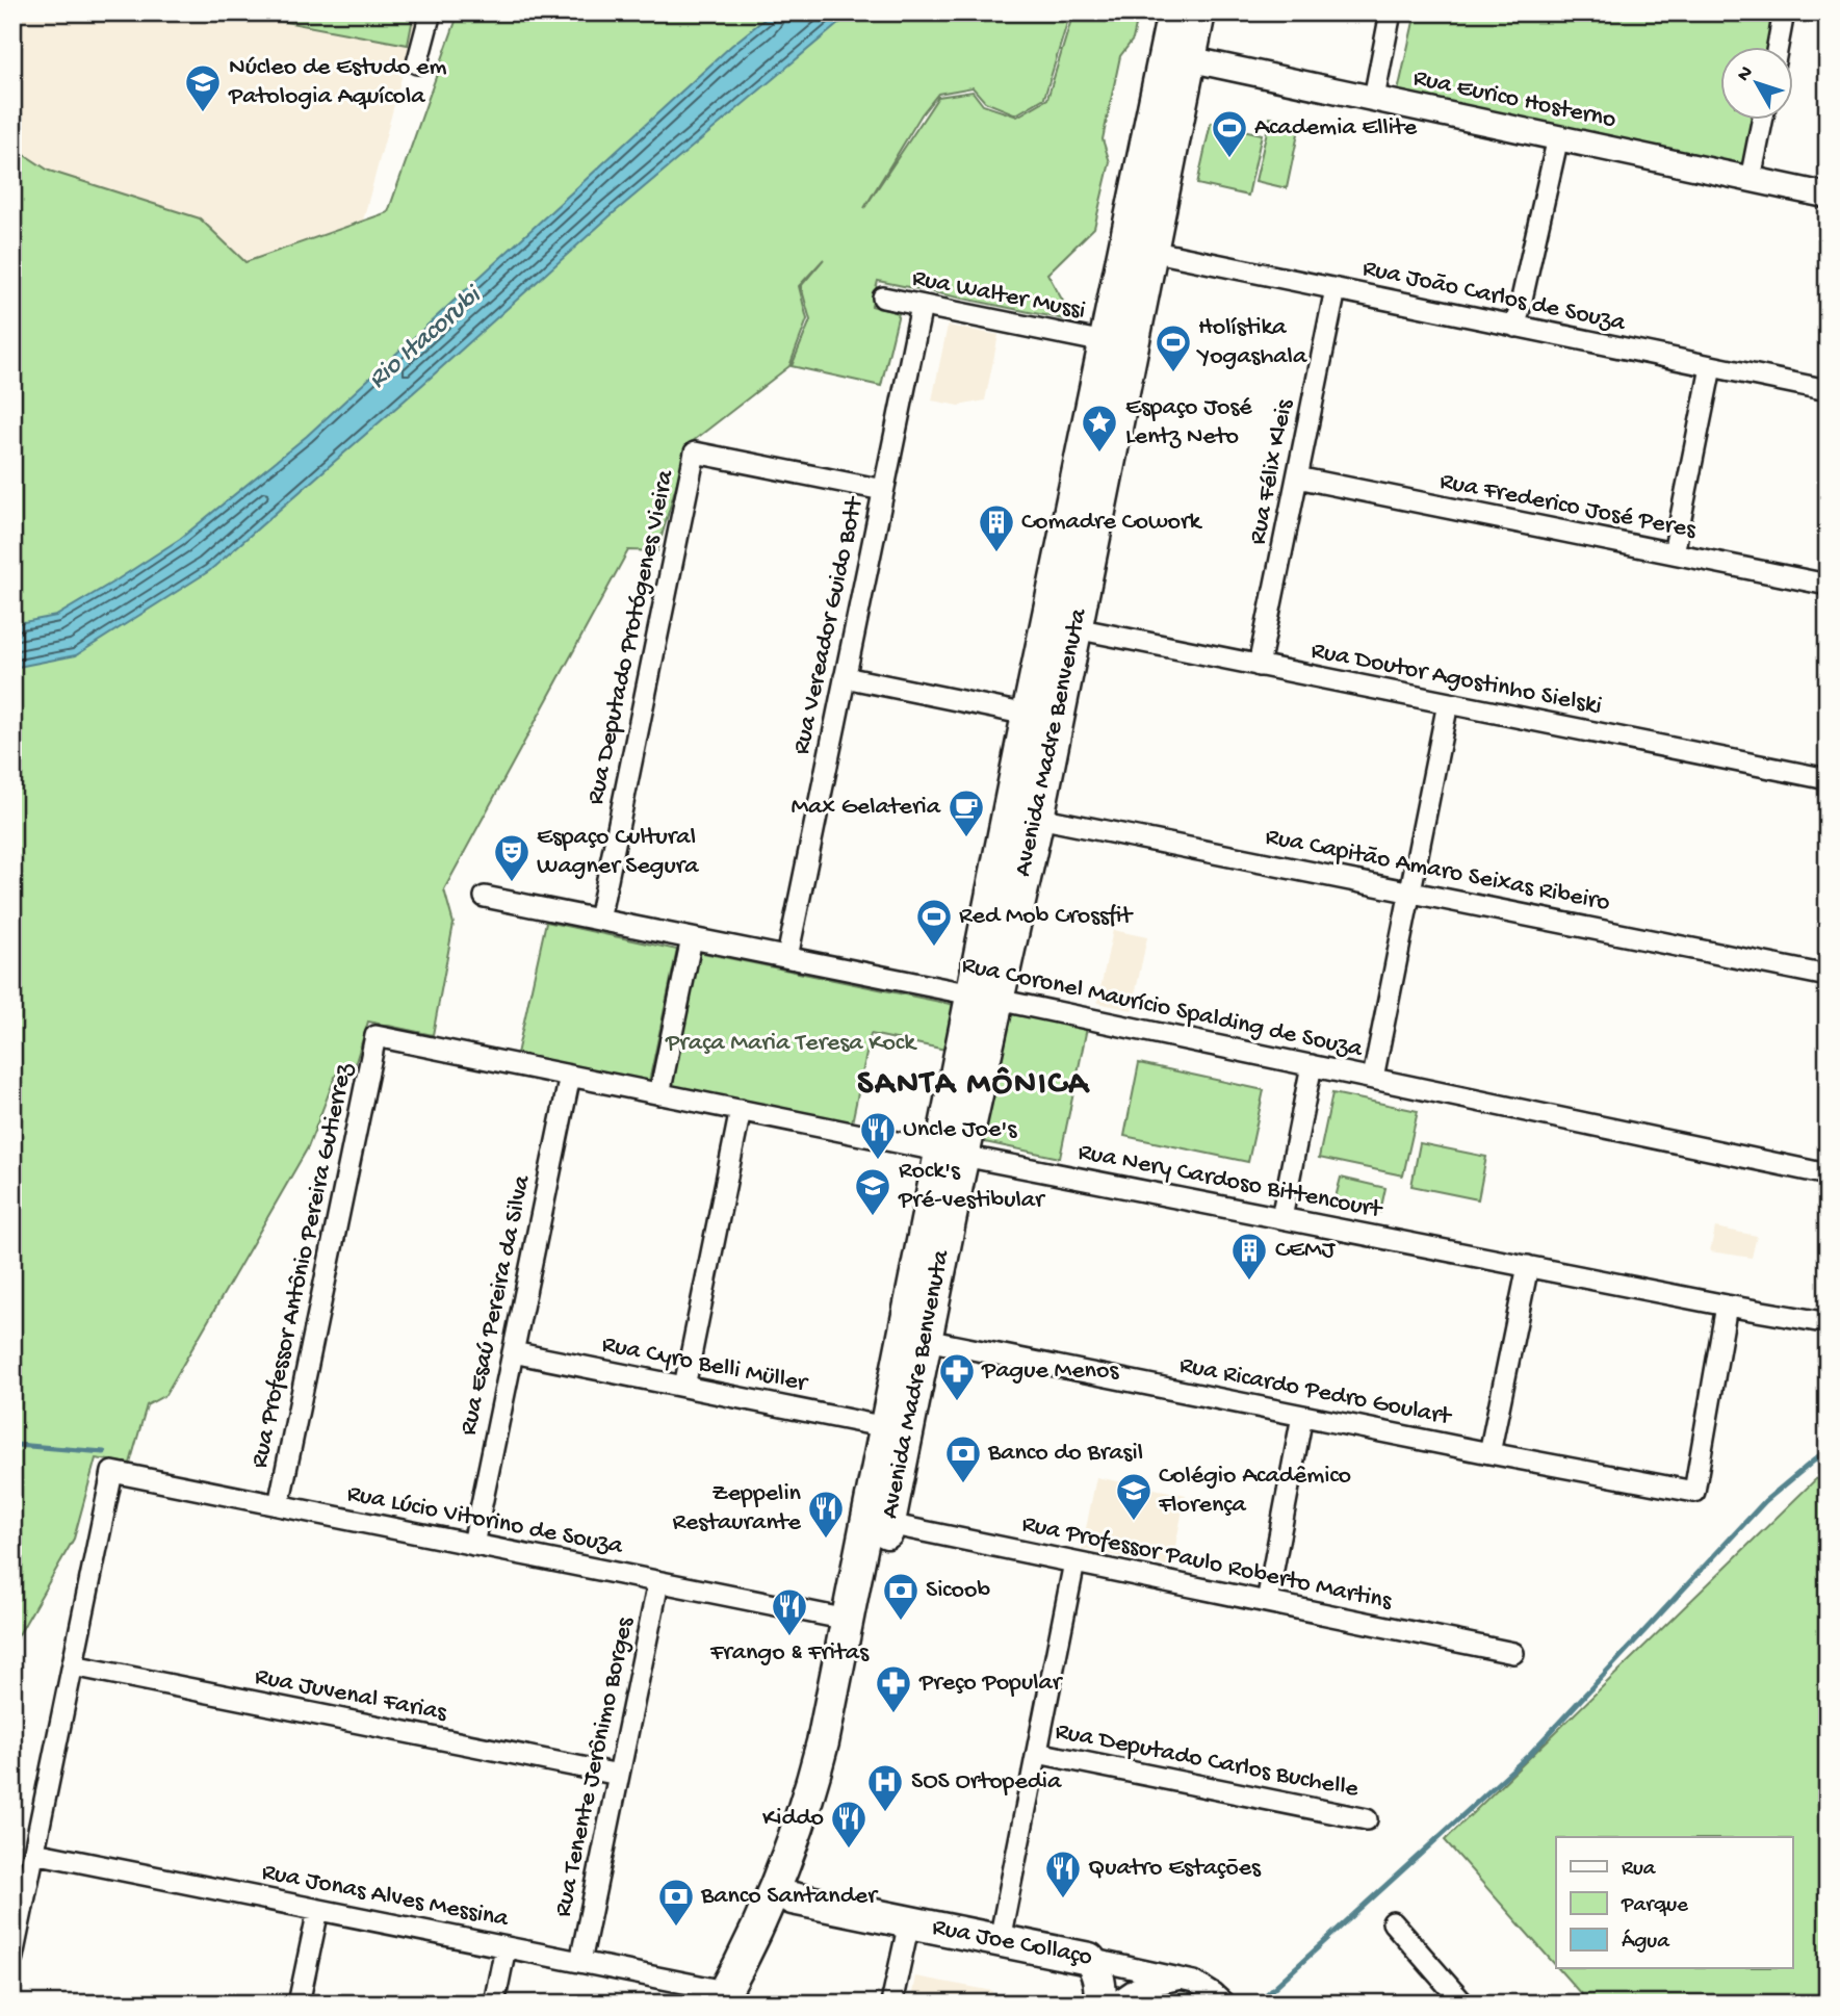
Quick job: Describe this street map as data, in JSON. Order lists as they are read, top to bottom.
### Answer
{
  "streets": {
    "main road": ["Avenida Madre Benvenuta", "Rua Joe Collaço"],
    "street": [
      "Rua Eurico Hosterno",
      "Rua Walter Mussi",
      "Rua João Carlos de Souza",
      "Rua Félix Kleis",
      "Rua Frederico José Peres",
      "Rua Vereador Guido Bott",
      "Rua Deputado Protógenes Vieira",
      "Rua Doutor Agostinho Sielski",
      "Rua Capitão Amaro Seixas Ribeiro",
      "Rua Coronel Maurício Spalding de Souza",
      "Rua Nery Cardoso Bittencourt",
      "Rua Professor Antônio Pereira Gutierrez",
      "Rua Esaú Pereira da Silva",
      "Rua Cyro Belli Müller",
      "Rua Ricardo Pedro Goulart",
      "Rua Lúcio Vitorino de Souza",
      "Rua Professor Paulo Roberto Martins",
      "Rua Juvenal Farias",
      "Rua Deputado Carlos Buchelle",
      "Rua Tenente Jerônimo Borges",
      "Rua Jonas Alves Messina"
    ]
  },
  "crossings": [
    ["Rua Eurico Hosterno", "Avenida Madre Benvenuta"],
    ["Rua Walter Mussi", "Rua Vereador Guido Bott"],
    ["Rua Walter Mussi", "Avenida Madre Benvenuta"],
    ["Rua João Carlos de Souza", "Rua Félix Kleis"],
    ["Rua João Carlos de Souza", "Avenida Madre Benvenuta"],
    ["Rua Félix Kleis", "Rua Frederico José Peres"],
    ["Rua Félix Kleis", "Rua Doutor Agostinho Sielski"],
    ["Rua Vereador Guido Bott", "Rua Deputado Protógenes Vieira"],
    ["Rua Vereador Guido Bott", "Rua Coronel Maurício Spalding de Souza"],
    ["Rua Deputado Protógenes Vieira", "Rua Coronel Maurício Spalding de Souza"],
    ["Rua Doutor Agostinho Sielski", "Avenida Madre Benvenuta"],
    ["Avenida Madre Benvenuta", "Rua Capitão Amaro Seixas Ribeiro"],
    ["Avenida Madre Benvenuta", "Rua Coronel Maurício Spalding de Souza"],
    ["Avenida Madre Benvenuta", "Rua Nery Cardoso Bittencourt"],
    ["Avenida Madre Benvenuta", "Rua Cyro Belli Müller"],
    ["Avenida Madre Benvenuta", "Rua Ricardo Pedro Goulart"],
    ["Avenida Madre Benvenuta", "Rua Lúcio Vitorino de Souza"],
    ["Avenida Madre Benvenuta", "Rua Professor Paulo Roberto Martins"],
    ["Avenida Madre Benvenuta", "Rua Jonas Alves Messina"],
    ["Avenida Madre Benvenuta", "Rua Joe Collaço"],
    ["Rua Nery Cardoso Bittencourt", "Rua Professor Antônio Pereira Gutierrez"],
    ["Rua Nery Cardoso Bittencourt", "Rua Esaú Pereira da Silva"],
    ["Rua Nery Cardoso Bittencourt", "Rua Ricardo Pedro Goulart"],
    ["Rua Professor Antônio Pereira Gutierrez", "Rua Lúcio Vitorino de Souza"],
    ["Rua Esaú Pereira da Silva", "Rua Cyro Belli Müller"],
    ["Rua Esaú Pereira da Silva", "Rua Lúcio Vitorino de Souza"],
    ["Rua Lúcio Vitorino de Souza", "Rua Juvenal Farias"],
    ["Rua Lúcio Vitorino de Souza", "Rua Tenente Jerônimo Borges"],
    ["Rua Juvenal Farias", "Rua Tenente Jerônimo Borges"],
    ["Rua Tenente Jerônimo Borges", "Rua Jonas Alves Messina"]
  ],
  "districts": ["SANTA MÔNICA"],
  "water": ["Rio Itacorubi"],
  "parks": ["Praça Maria Teresa Kock"],
  "places": {
    "school or university": ["Núcleo de Estudo em Patologia Aquícola", "Rock's Pré-vestibular", "Colégio Acadêmico Florença"],
    "sports": ["Academia Ellite", "Holístika Yogashala", "Red Mob Crossfit"],
    "place": ["Espaço José Lentz Neto"],
    "building": ["Comadre Cowork", "CEMJ"],
    "cafe": ["Max Gelateria"],
    "theatre": ["Espaço Cultural Wagner Segura"],
    "restaurant": [
      "Uncle Joe's",
      "Zeppelin Restaurante",
      "Frango & Fritas",
      "Kiddo",
      "Quatro Estações"
    ],
    "pharmacy": ["Pague Menos", "Preço Popular"],
    "bank": ["Banco do Brasil", "Sicoob", "Banco Santander"],
    "hospital": ["SOS Ortopedia"]
  },
  "legend": ["Rua", "Parque", "Água"],
  "north": "top left"
}
